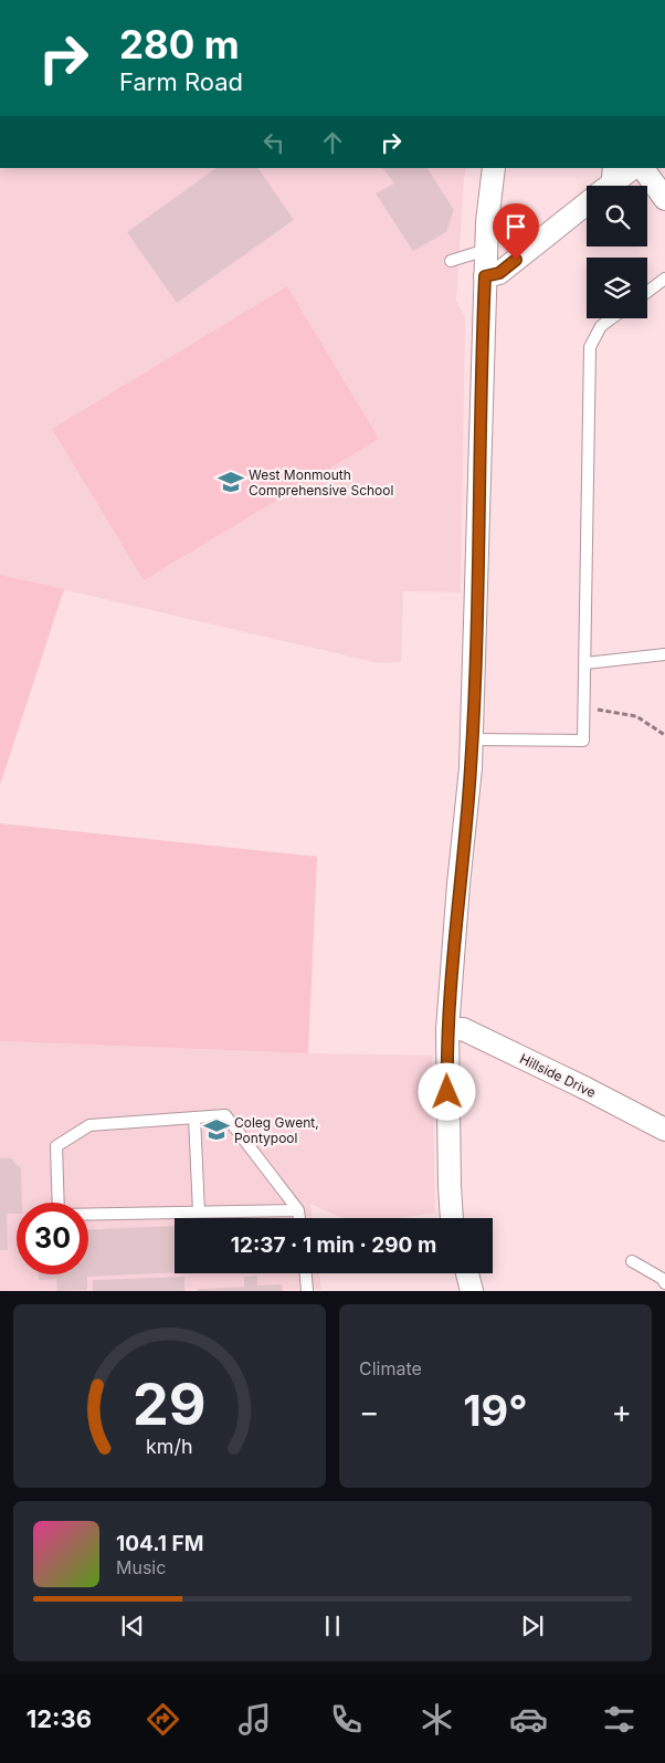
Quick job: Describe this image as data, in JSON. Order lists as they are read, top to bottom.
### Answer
{
  "streets": {
    "street": ["Hillside Drive"]
  },
  "places": {
    "school or university": ["West Monmouth Comprehensive School", "Coleg Gwent, Pontypool"]
  },
  "page": {
    "turn": ["280 m", "Farm Road"],
    "limit": "30",
    "trip": "12:37 · 1 min · 290 m",
    "tile": "Climate",
    "heat": ["−", "19°", "+"],
    "song": ["104.1 FM", "Music"],
    "tabs": "12:36",
    "gauge": ["29", "km/h"]
  }
}
